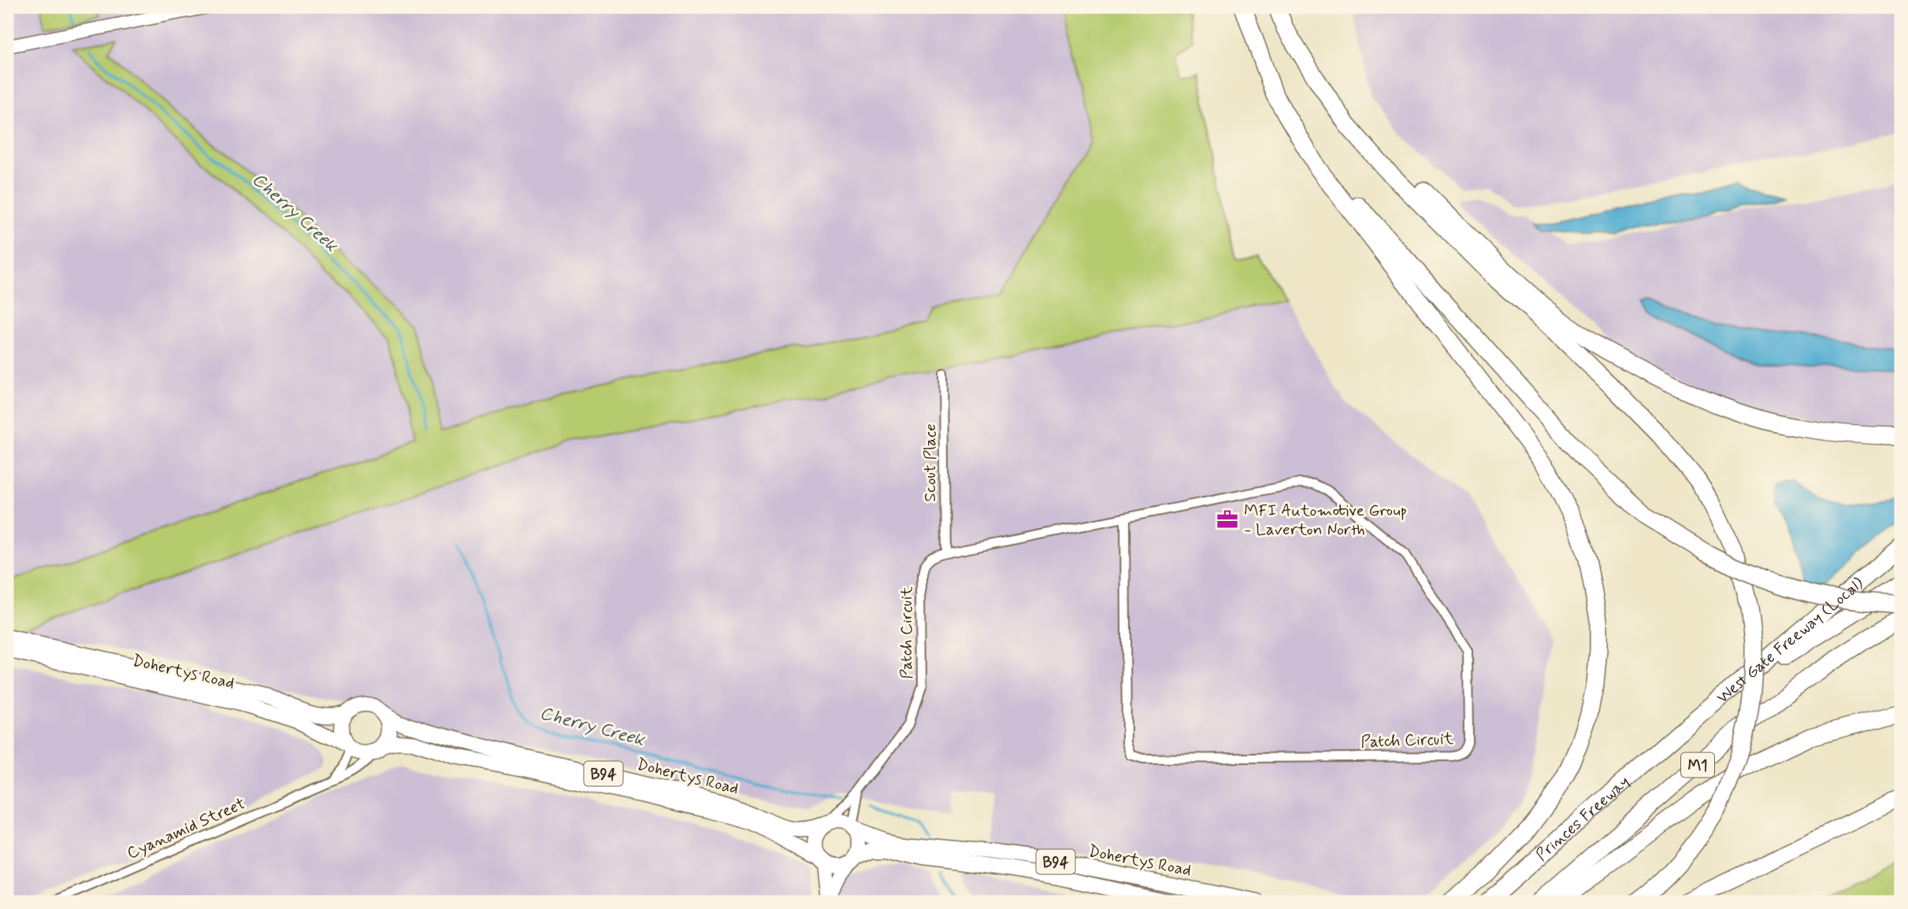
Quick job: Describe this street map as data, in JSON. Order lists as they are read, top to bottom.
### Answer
{
  "streets": {
    "highway": ["West Gate Freeway (Local)", "M1", "Princes Freeway"],
    "main road": ["Dohertys Road", "B94"],
    "street": ["Scout Place", "Patch Circuit", "Cyanamid Street"]
  },
  "crossings": [
    ["Scout Place", "Patch Circuit"],
    ["Patch Circuit", "Dohertys Road"],
    ["Patch Circuit", "B94"],
    ["West Gate Freeway (Local)", "M1"],
    ["West Gate Freeway (Local)", "Princes Freeway"],
    ["Dohertys Road", "B94"],
    ["Dohertys Road", "Cyanamid Street"],
    ["M1", "Princes Freeway"],
    ["B94", "Cyanamid Street"]
  ],
  "water": ["Cherry Creek"],
  "places": {
    "office": ["MFI Automotive Group - Laverton North"]
  }
}
